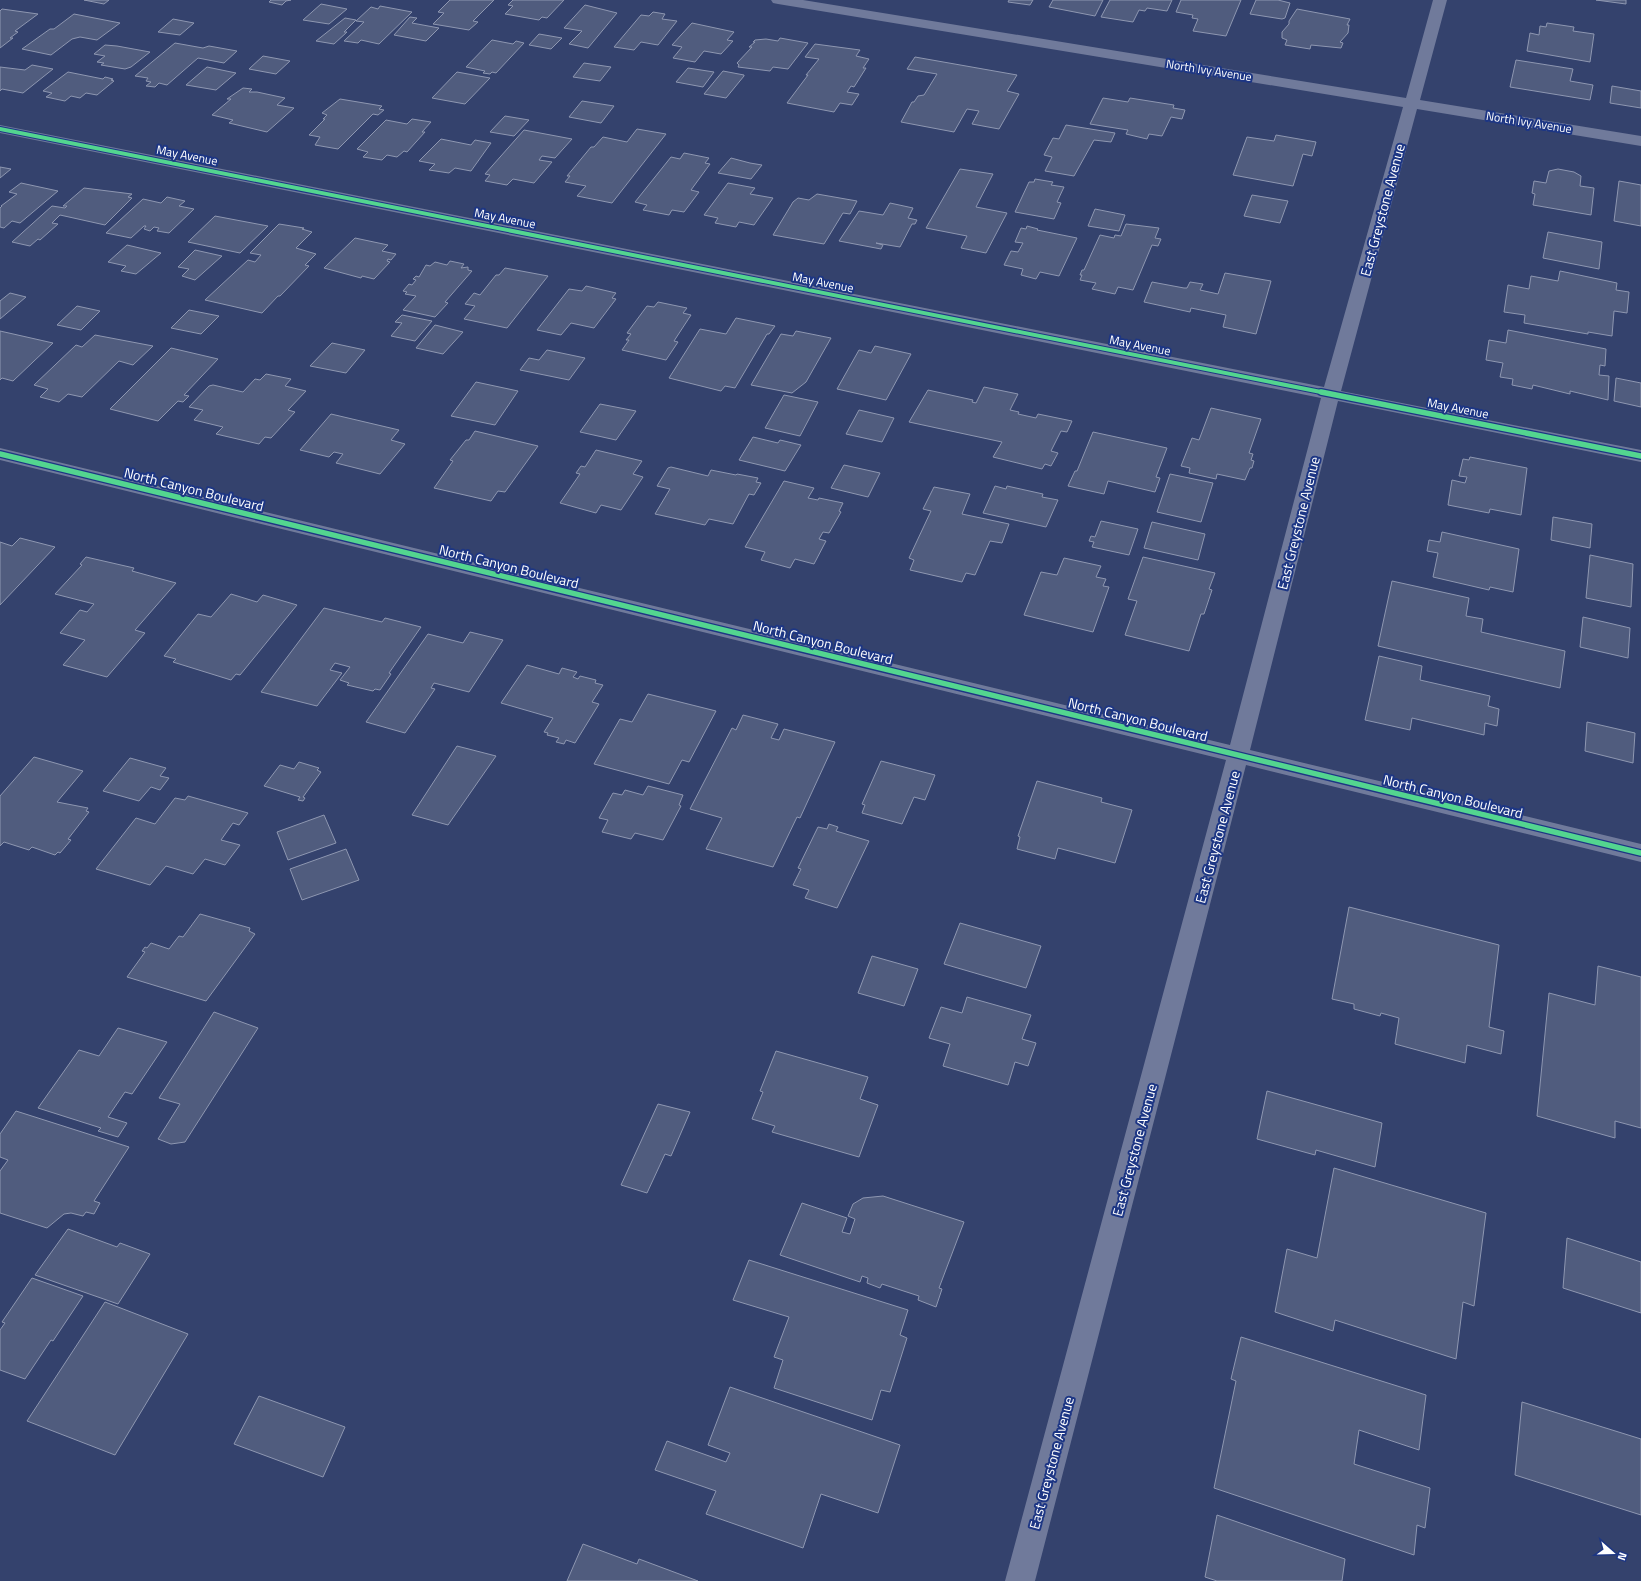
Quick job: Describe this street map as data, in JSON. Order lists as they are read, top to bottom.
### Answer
{
  "streets": {
    "street": [
      "North Ivy Avenue",
      "May Avenue",
      "East Greystone Avenue",
      "North Canyon Boulevard"
    ]
  },
  "crossings": [
    ["North Ivy Avenue", "East Greystone Avenue"],
    ["May Avenue", "East Greystone Avenue"],
    ["East Greystone Avenue", "North Canyon Boulevard"]
  ],
  "north": "right"
}
